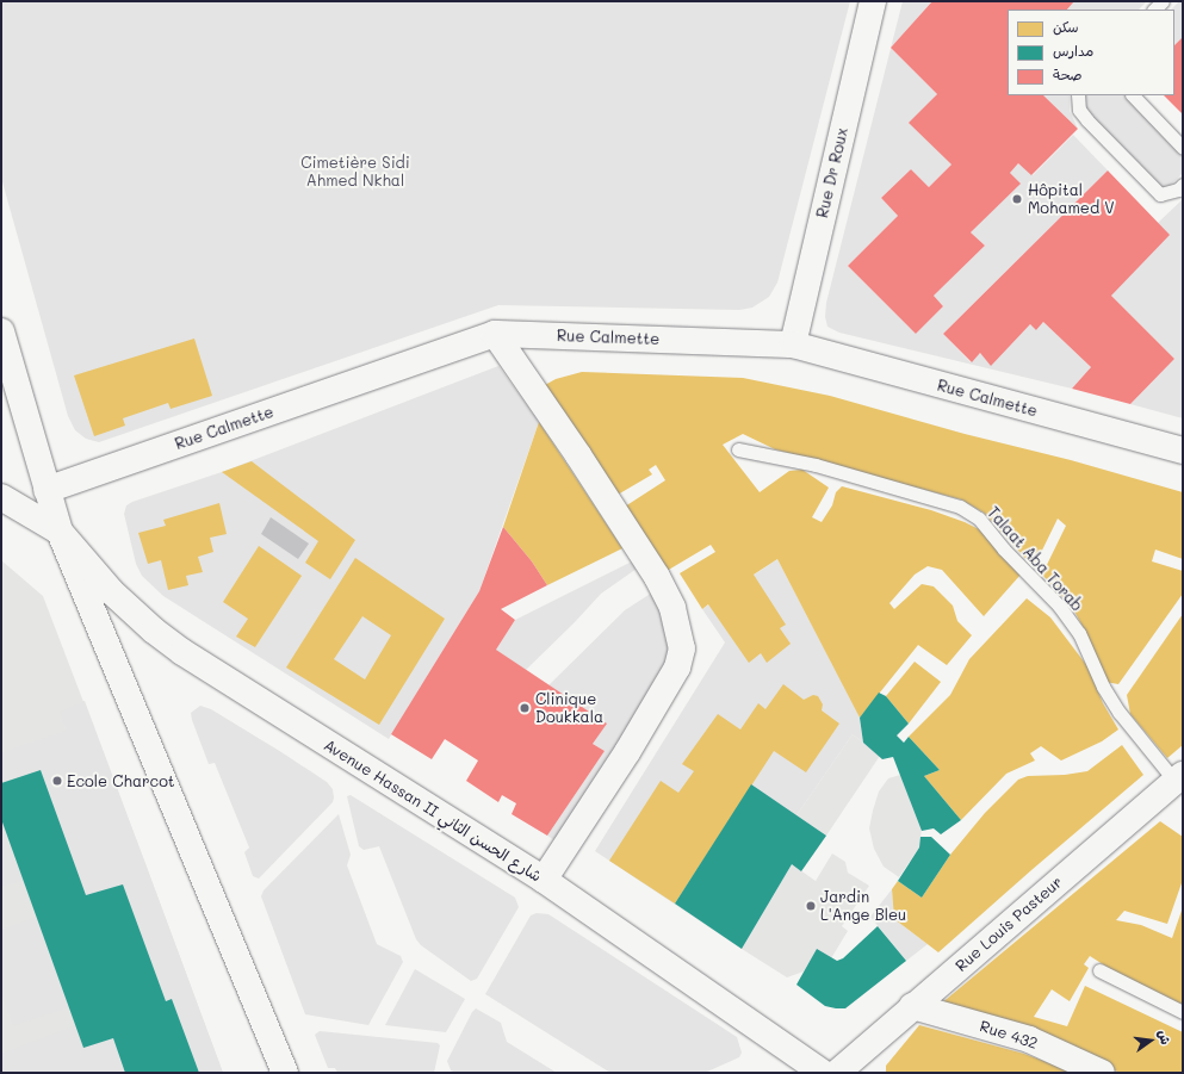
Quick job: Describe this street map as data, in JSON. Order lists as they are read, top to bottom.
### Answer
{
  "streets": {
    "street": [
      "Rue Dr Roux",
      "Rue Calmette",
      "Avenue Hassan II شارع الحسن الثاني",
      "Rue Louis Pasteur",
      "Rue 432"
    ],
    "lane": ["Talaat Aba Torab"]
  },
  "crossings": [
    ["Rue Dr Roux", "Rue Calmette"],
    ["Talaat Aba Torab", "Rue Louis Pasteur"],
    ["Rue Louis Pasteur", "Rue 432"]
  ],
  "parks": ["Cimetière Sidi Ahmed Nkhal"],
  "places": [
    "Hôpital Mohamed V",
    "Clinique Doukkala",
    "Ecole Charcot",
    "Jardin L'Ange Bleu"
  ],
  "legend": ["سكن", "مدارس", "صحة"],
  "north": "right"
}
